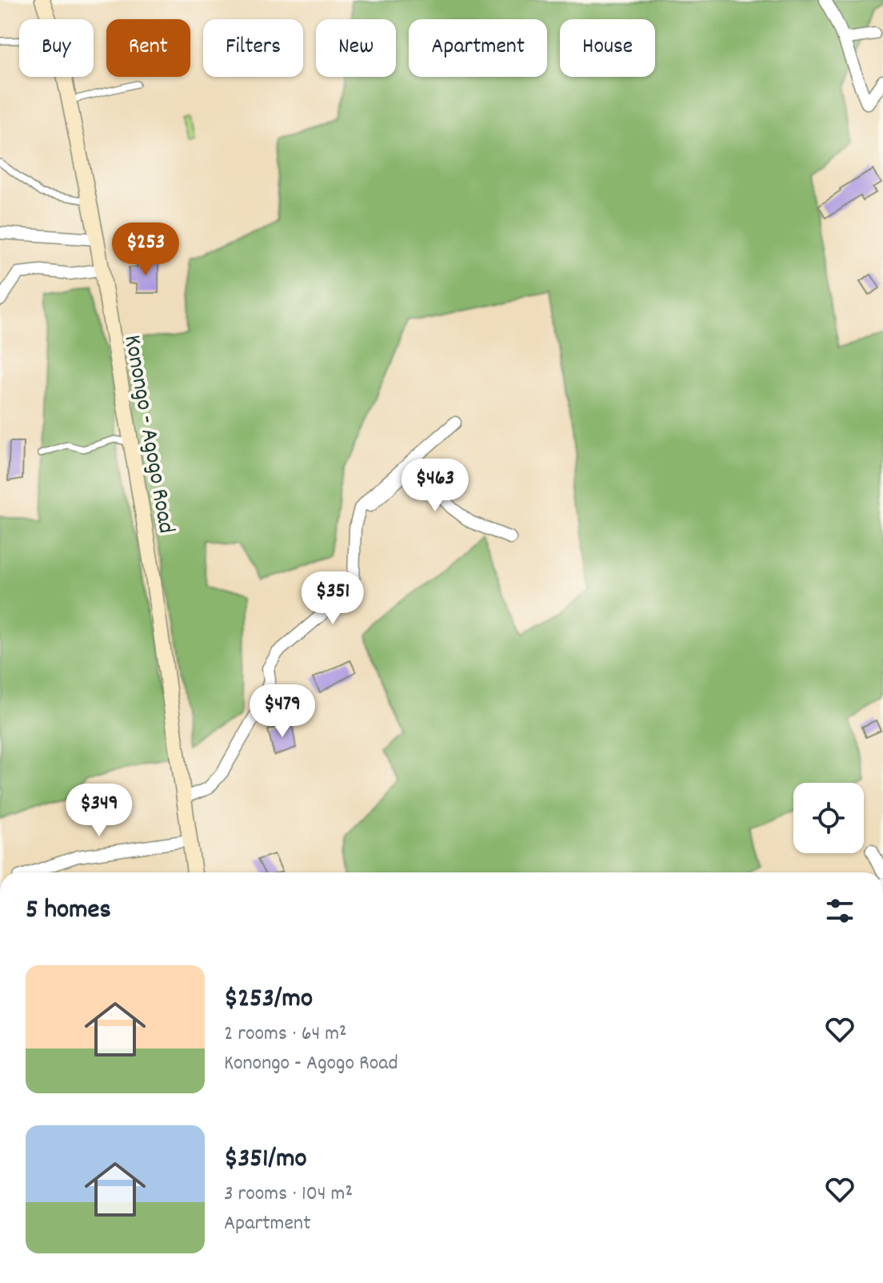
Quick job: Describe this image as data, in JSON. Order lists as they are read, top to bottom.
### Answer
{
  "streets": {
    "main road": ["Konongo - Agogo Road"]
  },
  "page": {
    "chip": [
      "Buy",
      "Rent",
      "Filters",
      "New",
      "Apartment",
      "House"
    ],
    "price": [
      "$253",
      "$463",
      "$351",
      "$479",
      "$349"
    ],
    "heading": "5 homes",
    "list": [
      {
        "name": "$253/mo",
        "note": "2 rooms · 64 m² · Konongo - Agogo Road"
      },
      {
        "name": "$351/mo",
        "note": "3 rooms · 104 m² · Apartment"
      }
    ]
  }
}
